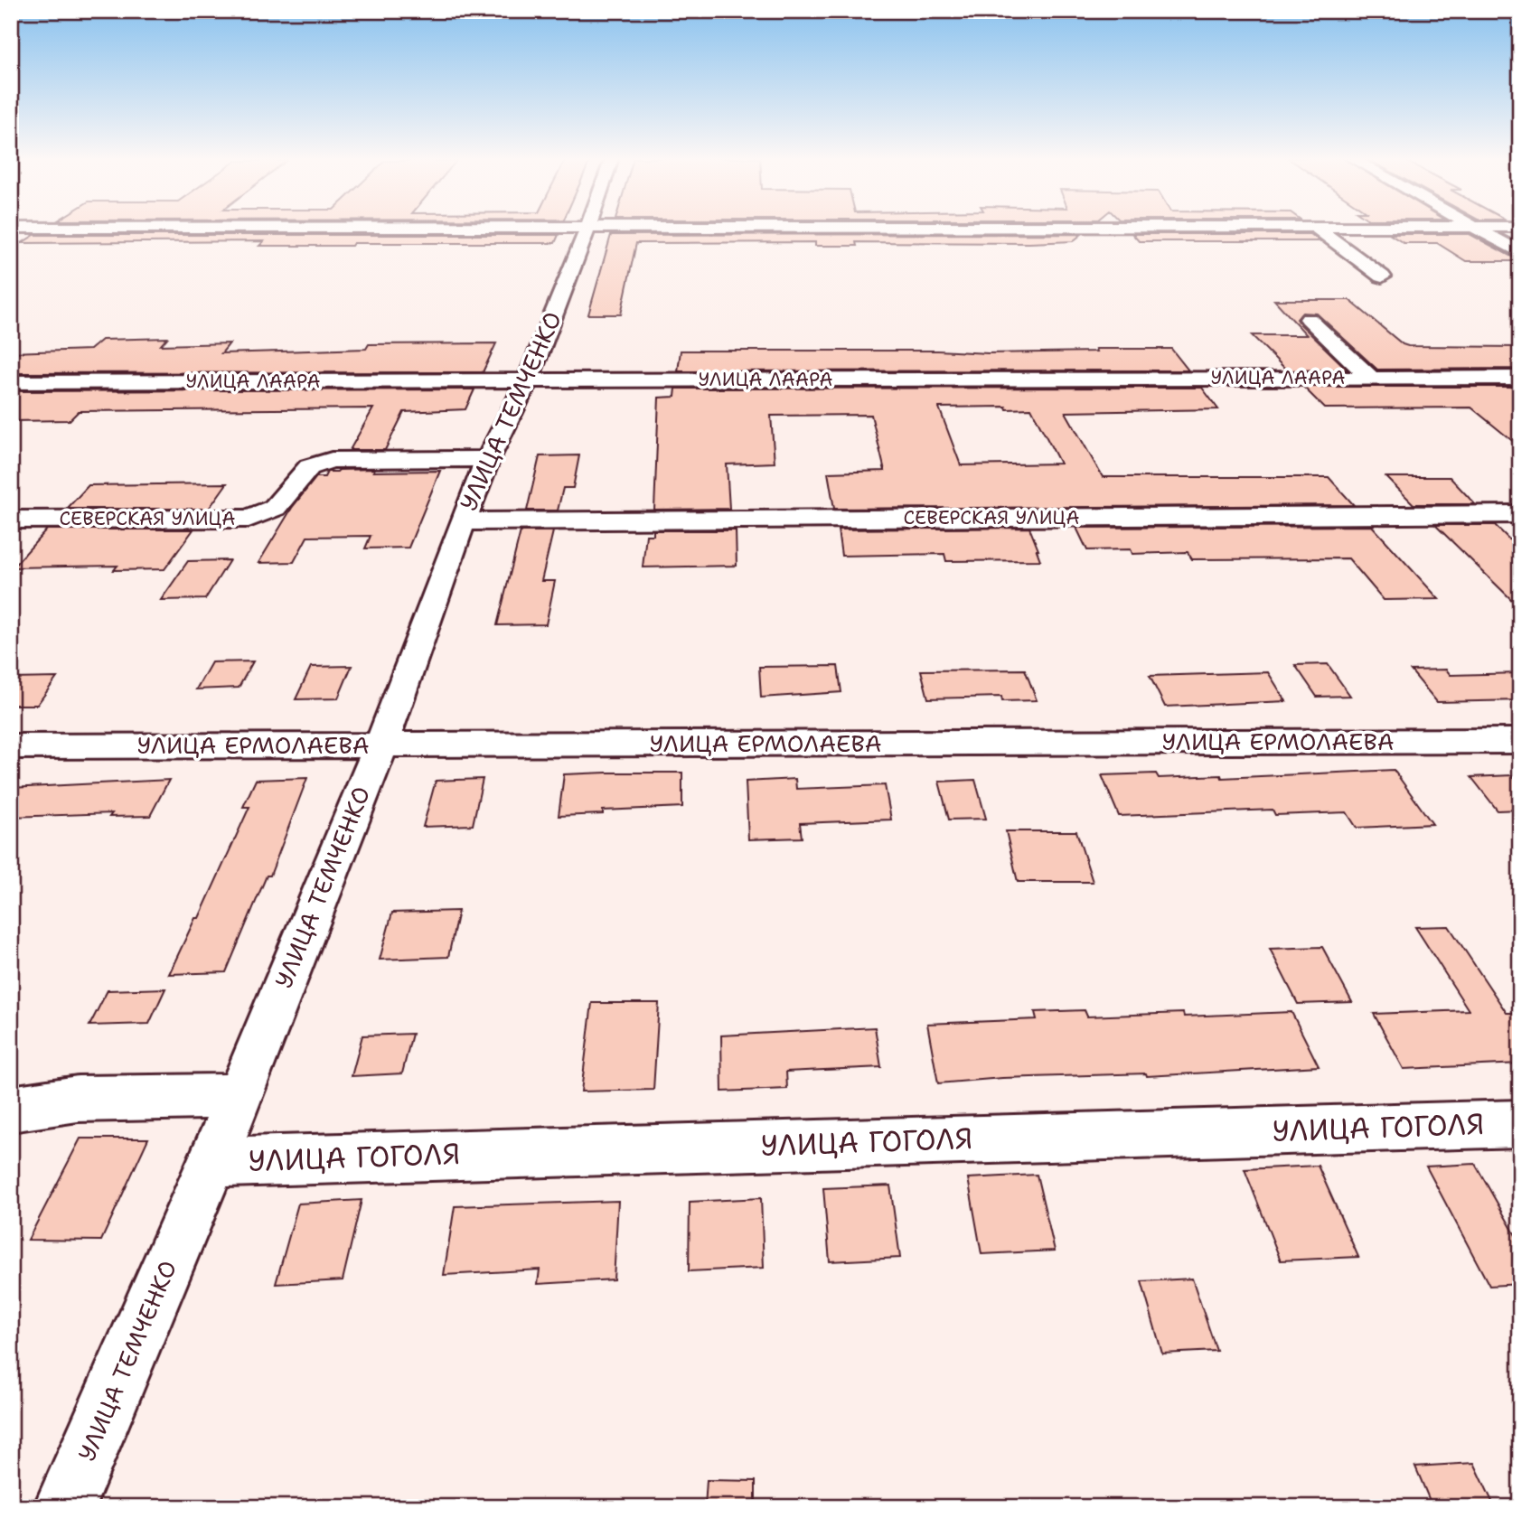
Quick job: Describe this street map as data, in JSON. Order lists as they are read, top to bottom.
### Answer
{
  "streets": {
    "street": [
      "УЛИЦА ЛААРА",
      "УЛИЦА ТЕМЧЕНКО",
      "СЕВЕРСКАЯ УЛИЦА",
      "УЛИЦА ЕРМОЛАЕВА",
      "УЛИЦА ГОГОЛЯ"
    ]
  },
  "crossings": [
    ["УЛИЦА ЛААРА", "УЛИЦА ТЕМЧЕНКО"],
    ["УЛИЦА ТЕМЧЕНКО", "СЕВЕРСКАЯ УЛИЦА"],
    ["УЛИЦА ТЕМЧЕНКО", "УЛИЦА ЕРМОЛАЕВА"],
    ["УЛИЦА ТЕМЧЕНКО", "УЛИЦА ГОГОЛЯ"]
  ]
}
